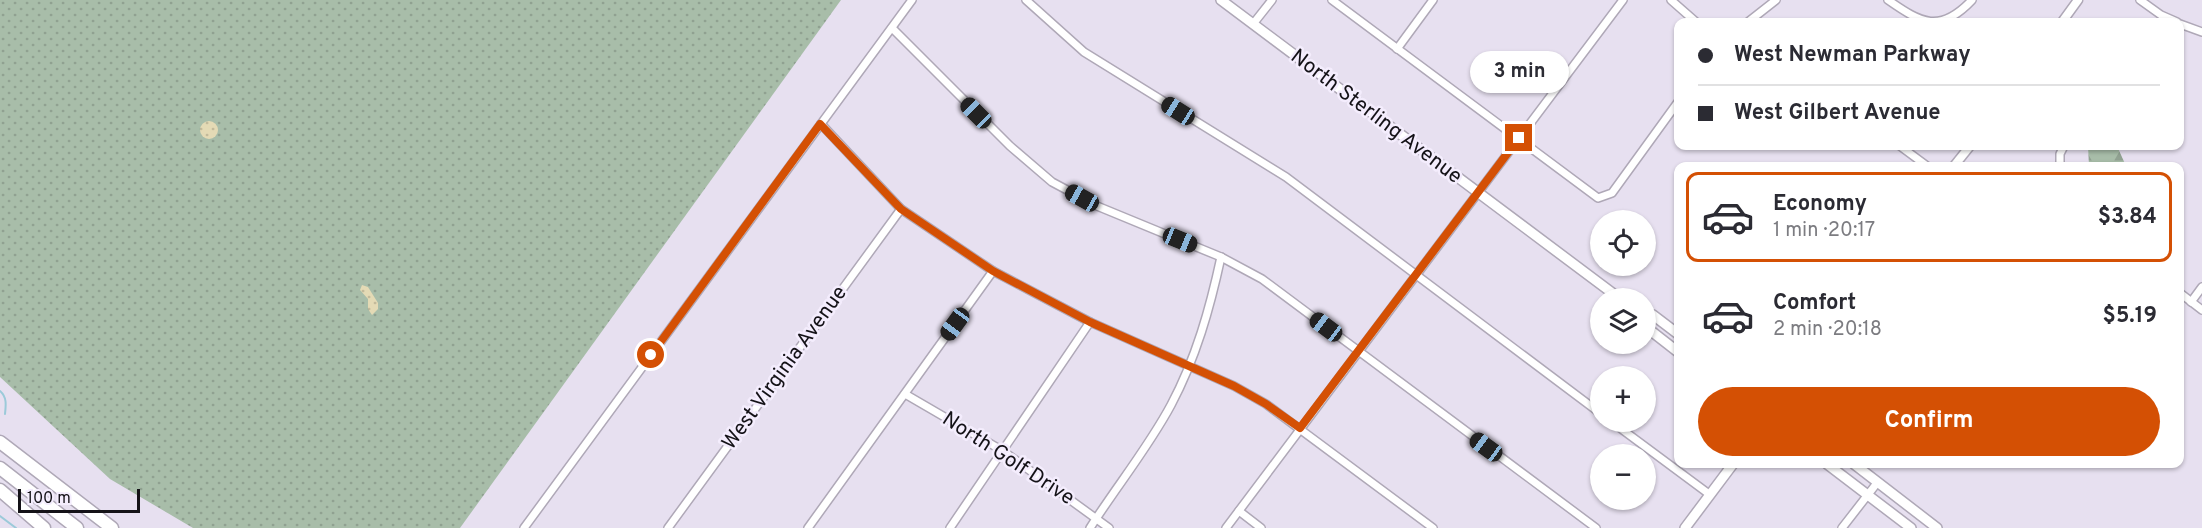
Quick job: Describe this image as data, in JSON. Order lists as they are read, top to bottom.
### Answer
{
  "streets": {
    "main road": ["North Sterling Avenue"],
    "street": ["West Virginia Avenue", "North Golf Drive"]
  },
  "scale_bar": "100 m",
  "page": {
    "banner": ["West Newman Parkway", "West Gilbert Avenue"],
    "bubble": "3 min",
    "list": [
      {
        "name": "Economy",
        "note": "1 min · 20:17",
        "value": "$3.84"
      },
      {
        "name": "Comfort",
        "note": "2 min · 20:18",
        "value": "$5.19"
      }
    ],
    "map_buttons": ["+", "−"],
    "buttons": "Confirm",
    "scale": "100 m"
  }
}
